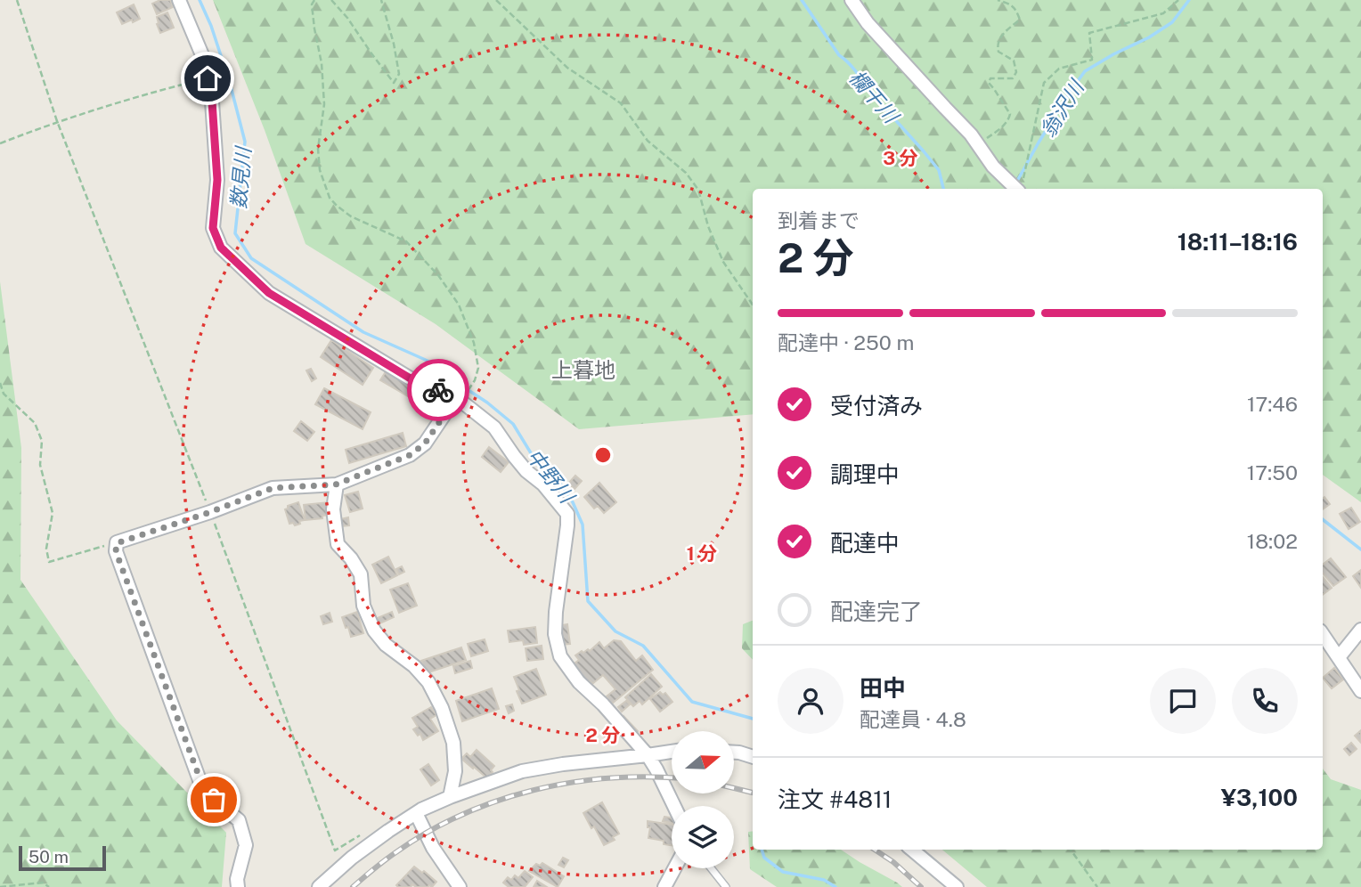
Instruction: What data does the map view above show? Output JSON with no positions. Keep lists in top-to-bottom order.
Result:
{
  "districts": ["上暮地"],
  "water": [
    "欄干川",
    "翁沢川",
    "数見川",
    "中野川"
  ],
  "scale_bar": "50 m",
  "north": "right",
  "page": {
    "heading": ["2 分", "到着まで", "18:11–18:16"],
    "panel": [
      "田中",
      "配達員 · 4.8",
      "注文 #4811",
      "¥3,100"
    ],
    "bar": "配達中 · 250 m",
    "list": [
      ["受付済み", "17:46"],
      ["調理中", "17:50"],
      ["配達中", "18:02"],
      "配達完了"
    ],
    "scale": "50 m"
  },
  "rings": ["3 分", "1 分", "2 分"]
}
